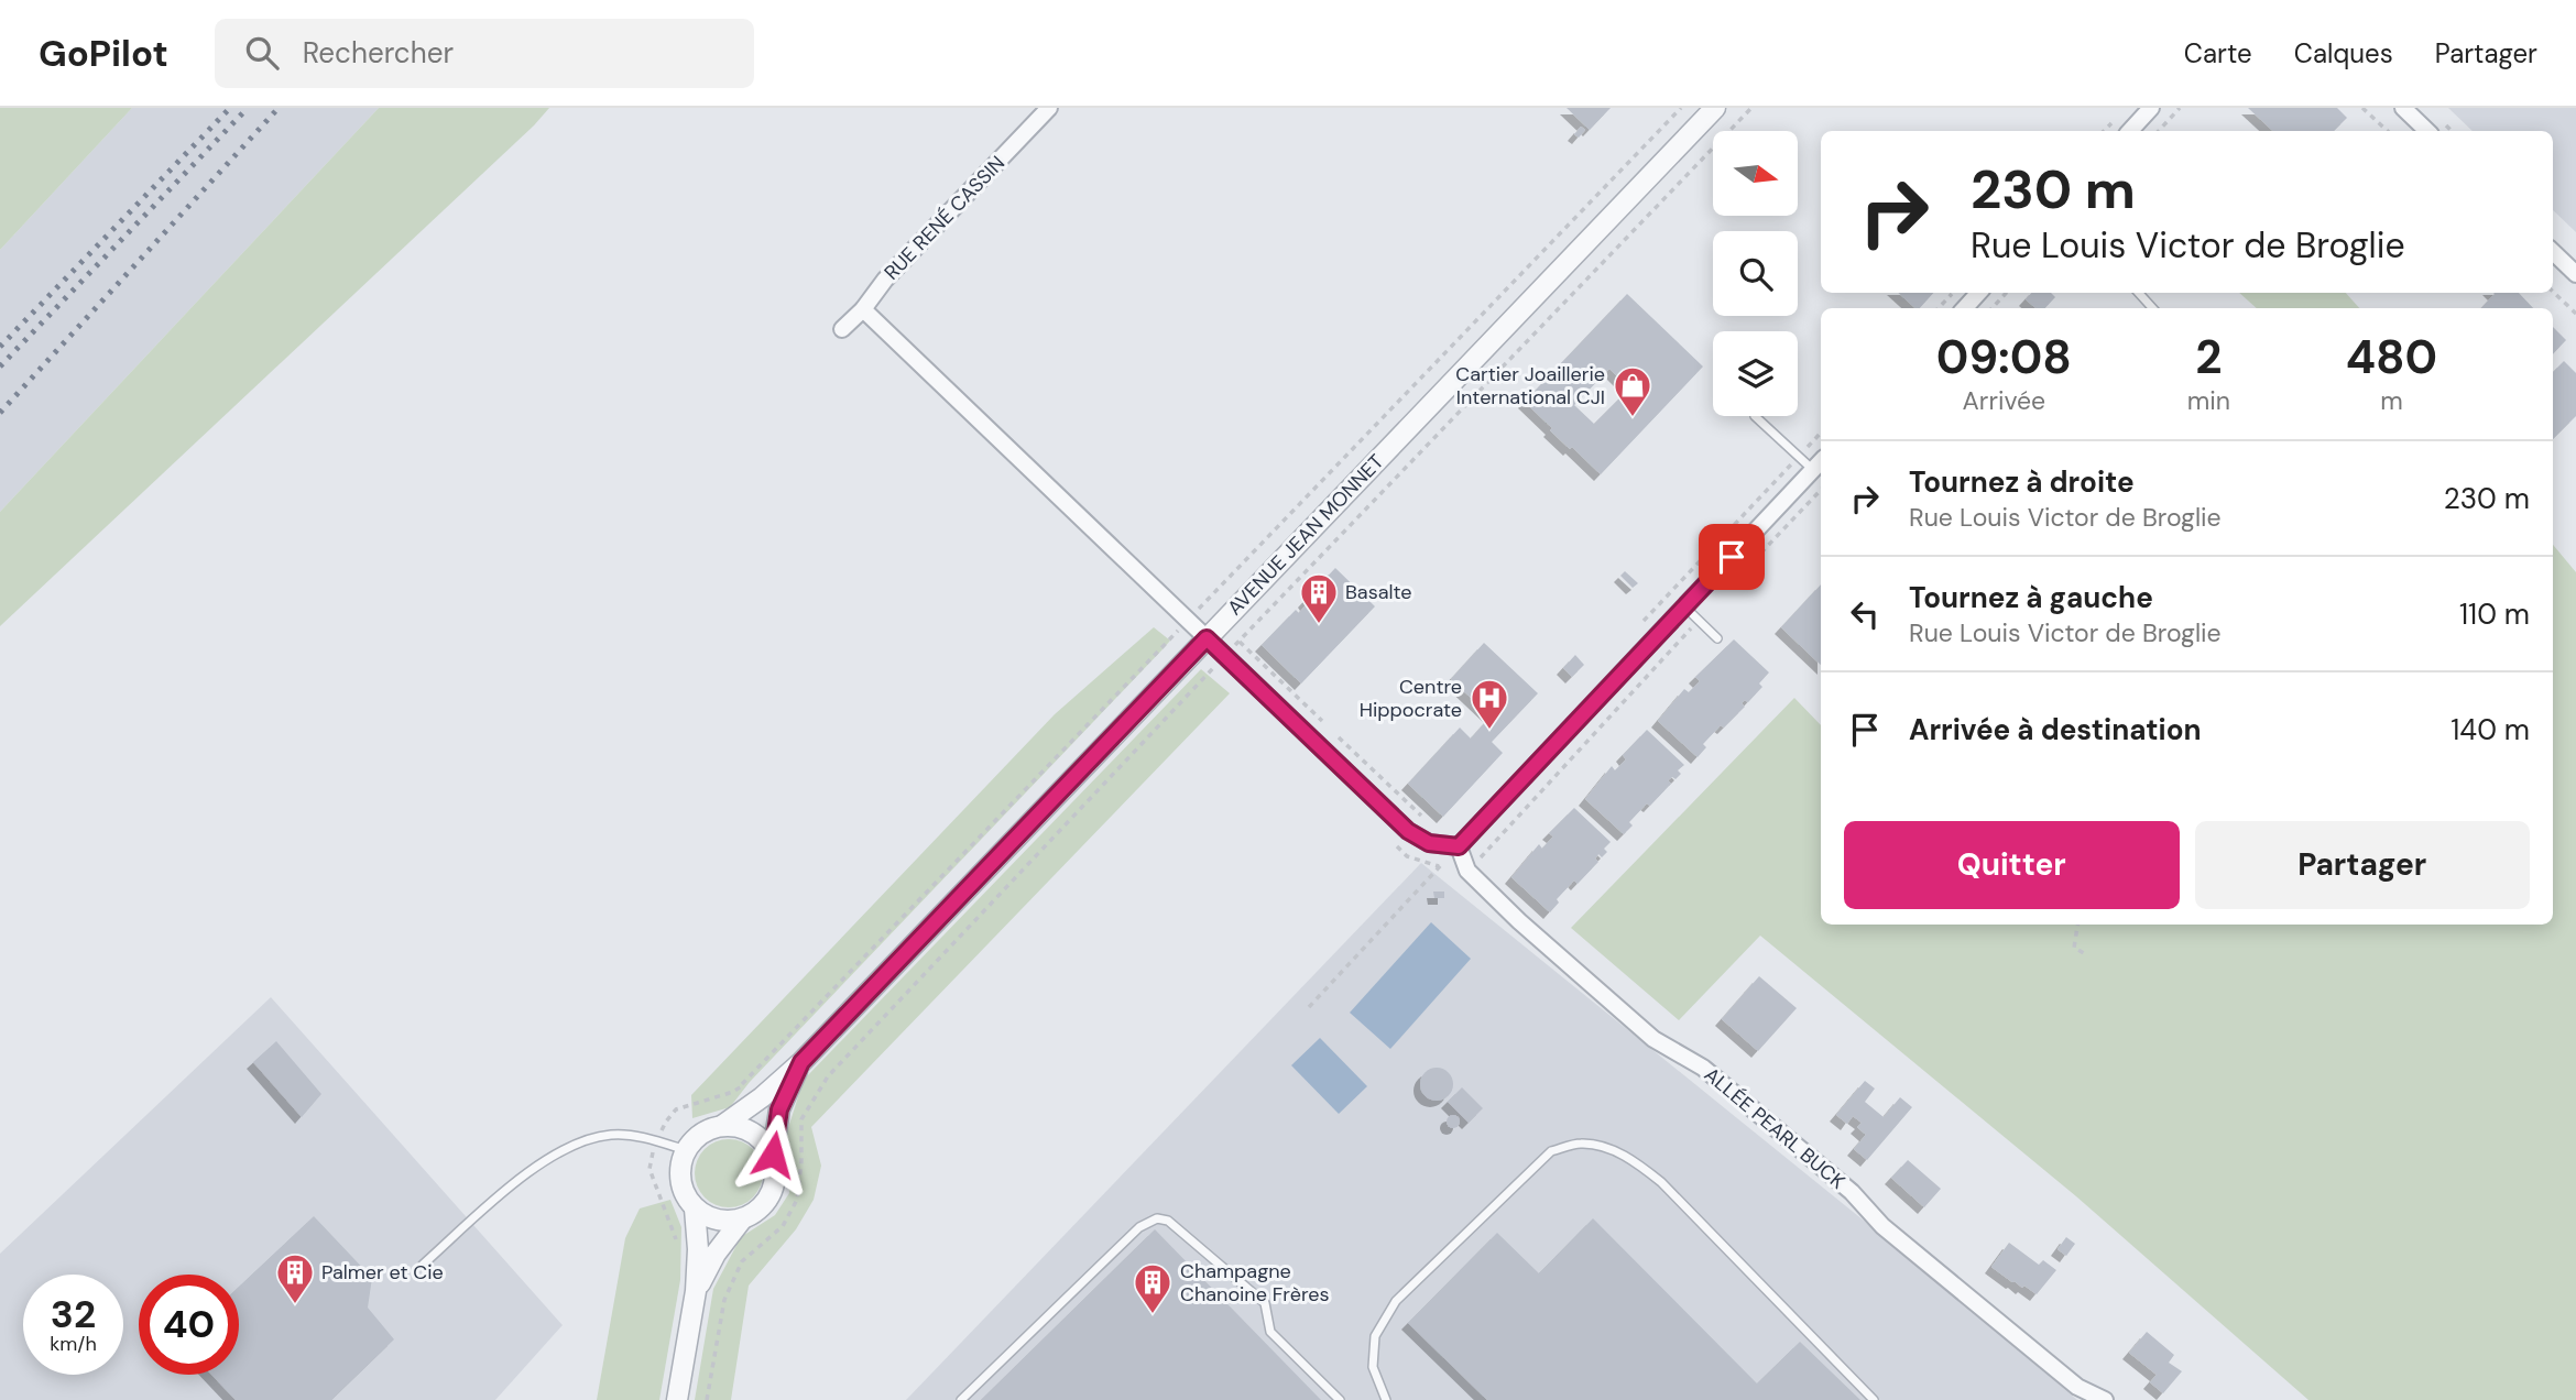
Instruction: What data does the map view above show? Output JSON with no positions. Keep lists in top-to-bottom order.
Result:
{
  "streets": {
    "street": ["RUE RENÉ CASSIN", "AVENUE JEAN MONNET", "ALLÉE PEARL BUCK"]
  },
  "places": {
    "shop": ["Cartier Joaillerie International CJI"],
    "building": ["Basalte", "Palmer et Cie", "Champagne Chanoine Frères"],
    "hospital": ["Centre Hippocrate"]
  },
  "north": "right",
  "page": {
    "header": "GoPilot",
    "search": "Rechercher",
    "nav": ["Carte", "Calques", "Partager"],
    "turn": ["230 m", "Rue Louis Victor de Broglie"],
    "eta": [
      "09:08",
      "Arrivée",
      "2",
      "min",
      "480",
      "m"
    ],
    "list": [
      {
        "name": "Tournez à droite",
        "note": "Rue Louis Victor de Broglie",
        "value": "230 m"
      },
      {
        "name": "Tournez à gauche",
        "note": "Rue Louis Victor de Broglie",
        "value": "110 m"
      },
      {
        "name": "Arrivée à destination",
        "value": "140 m"
      }
    ],
    "buttons": ["Quitter", "Partager"],
    "speed": "32 km/h",
    "limit": "40"
  }
}
